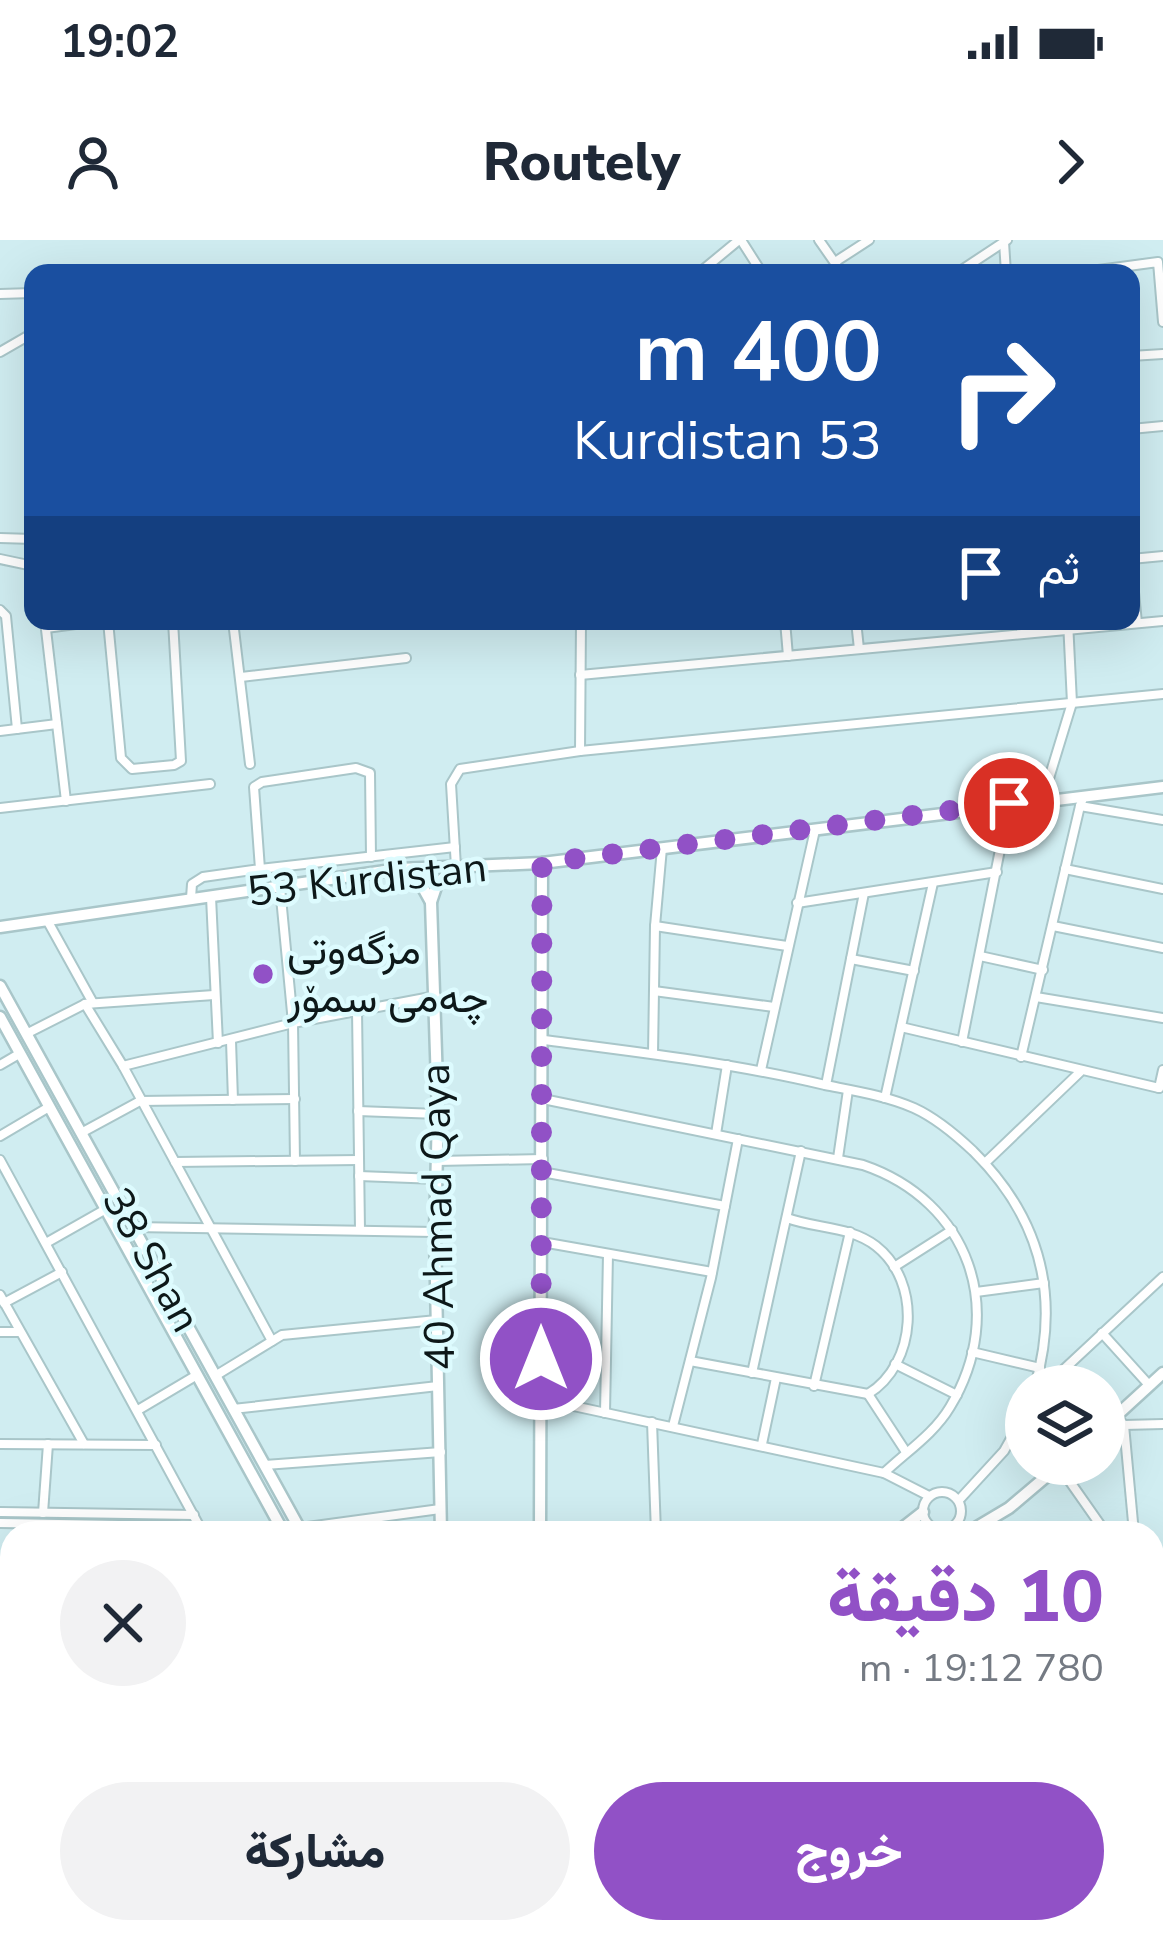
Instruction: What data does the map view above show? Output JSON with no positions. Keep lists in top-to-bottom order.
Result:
{
  "streets": {
    "street": ["53 Kurdistan", "40 Ahmad Qaya", "38 Shan"]
  },
  "places": ["مزگەوتی چەمی سمۆر"],
  "page": {
    "status": "19:02",
    "header": "Routely",
    "turn": ["400 m", "53 Kurdistan"],
    "then": "ثم",
    "heading": ["10 دقيقة", "780 m · 19:12"],
    "buttons": ["خروج", "مشاركة"]
  }
}
